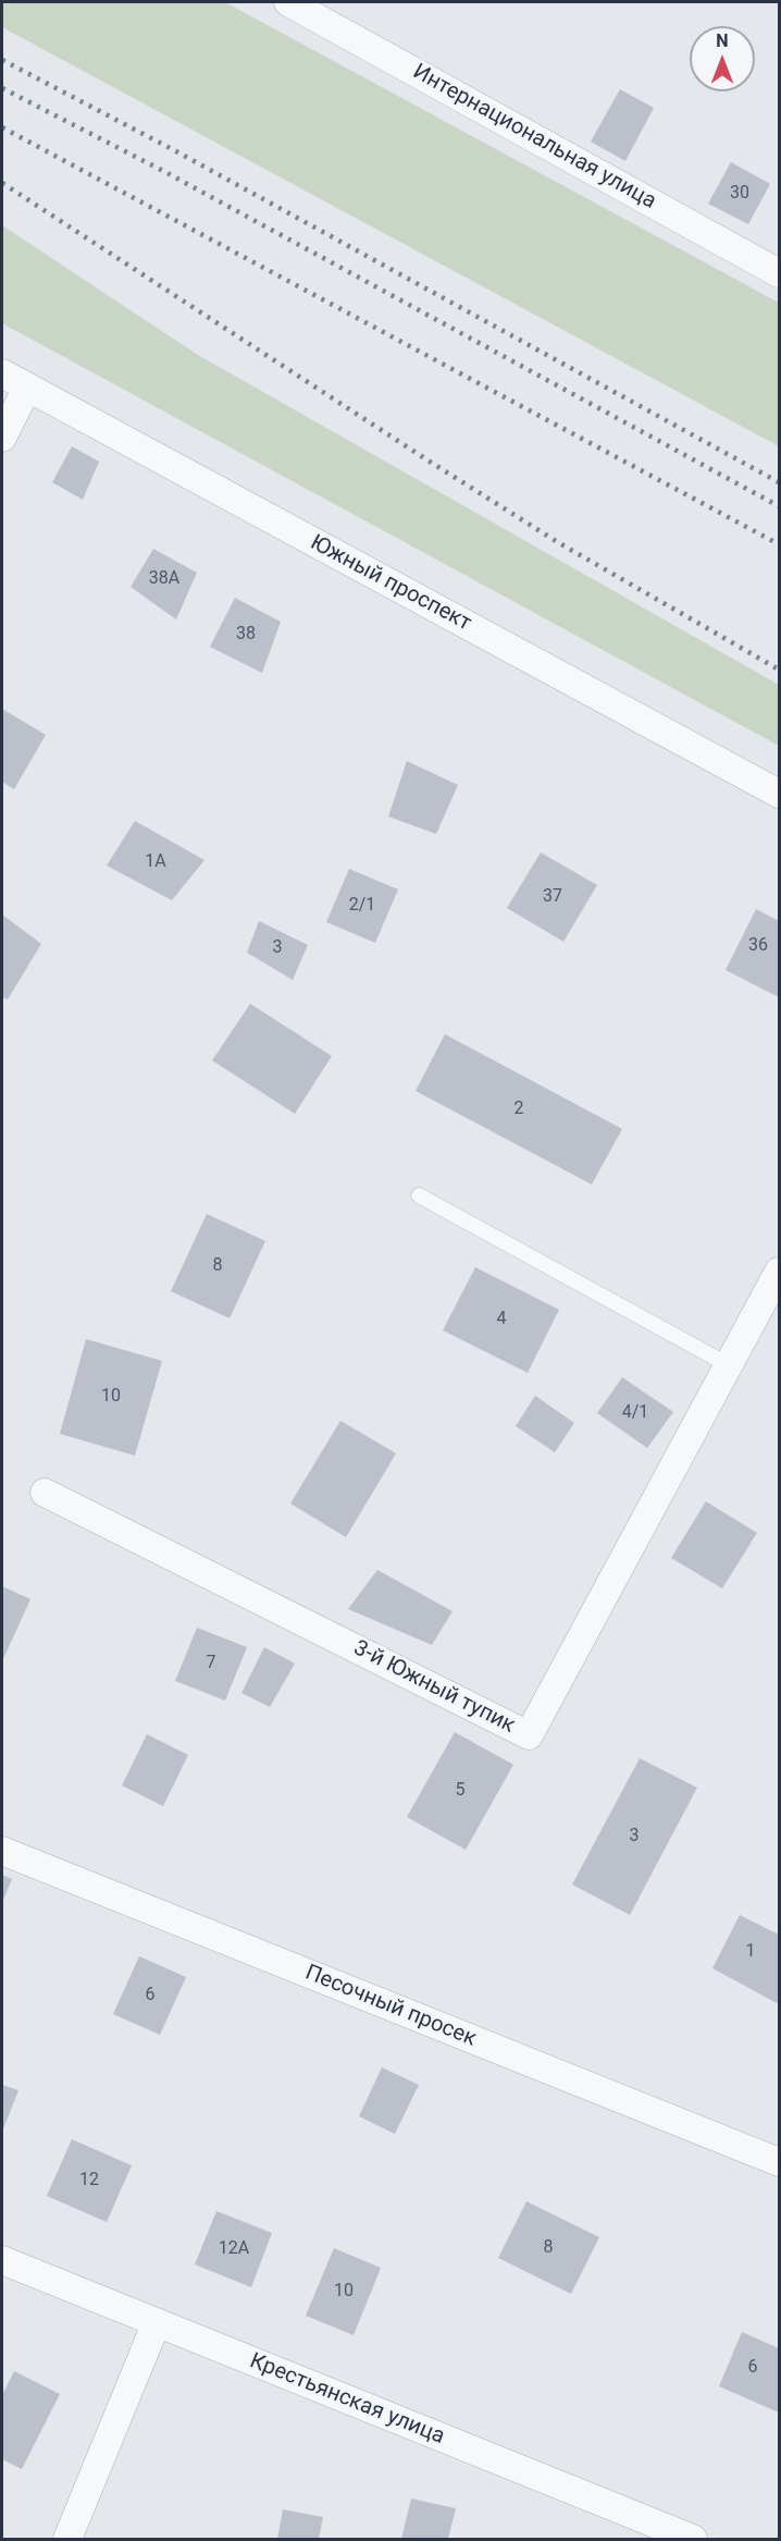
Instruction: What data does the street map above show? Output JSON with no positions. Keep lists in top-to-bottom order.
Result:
{
  "streets": {
    "street": [
      "Интернациональная улица",
      "Южный проспект",
      "3-й Южный тупик",
      "Песочный просек",
      "Крестьянская улица"
    ]
  },
  "house_numbers": [
    "30",
    "38А",
    "38",
    "1А",
    "37",
    "2/1",
    "36",
    "3",
    "2",
    "8",
    "4",
    "10",
    "4/1",
    "7",
    "5",
    "3",
    "1",
    "6",
    "12",
    "8",
    "12А",
    "10",
    "6"
  ],
  "north": "top"
}
